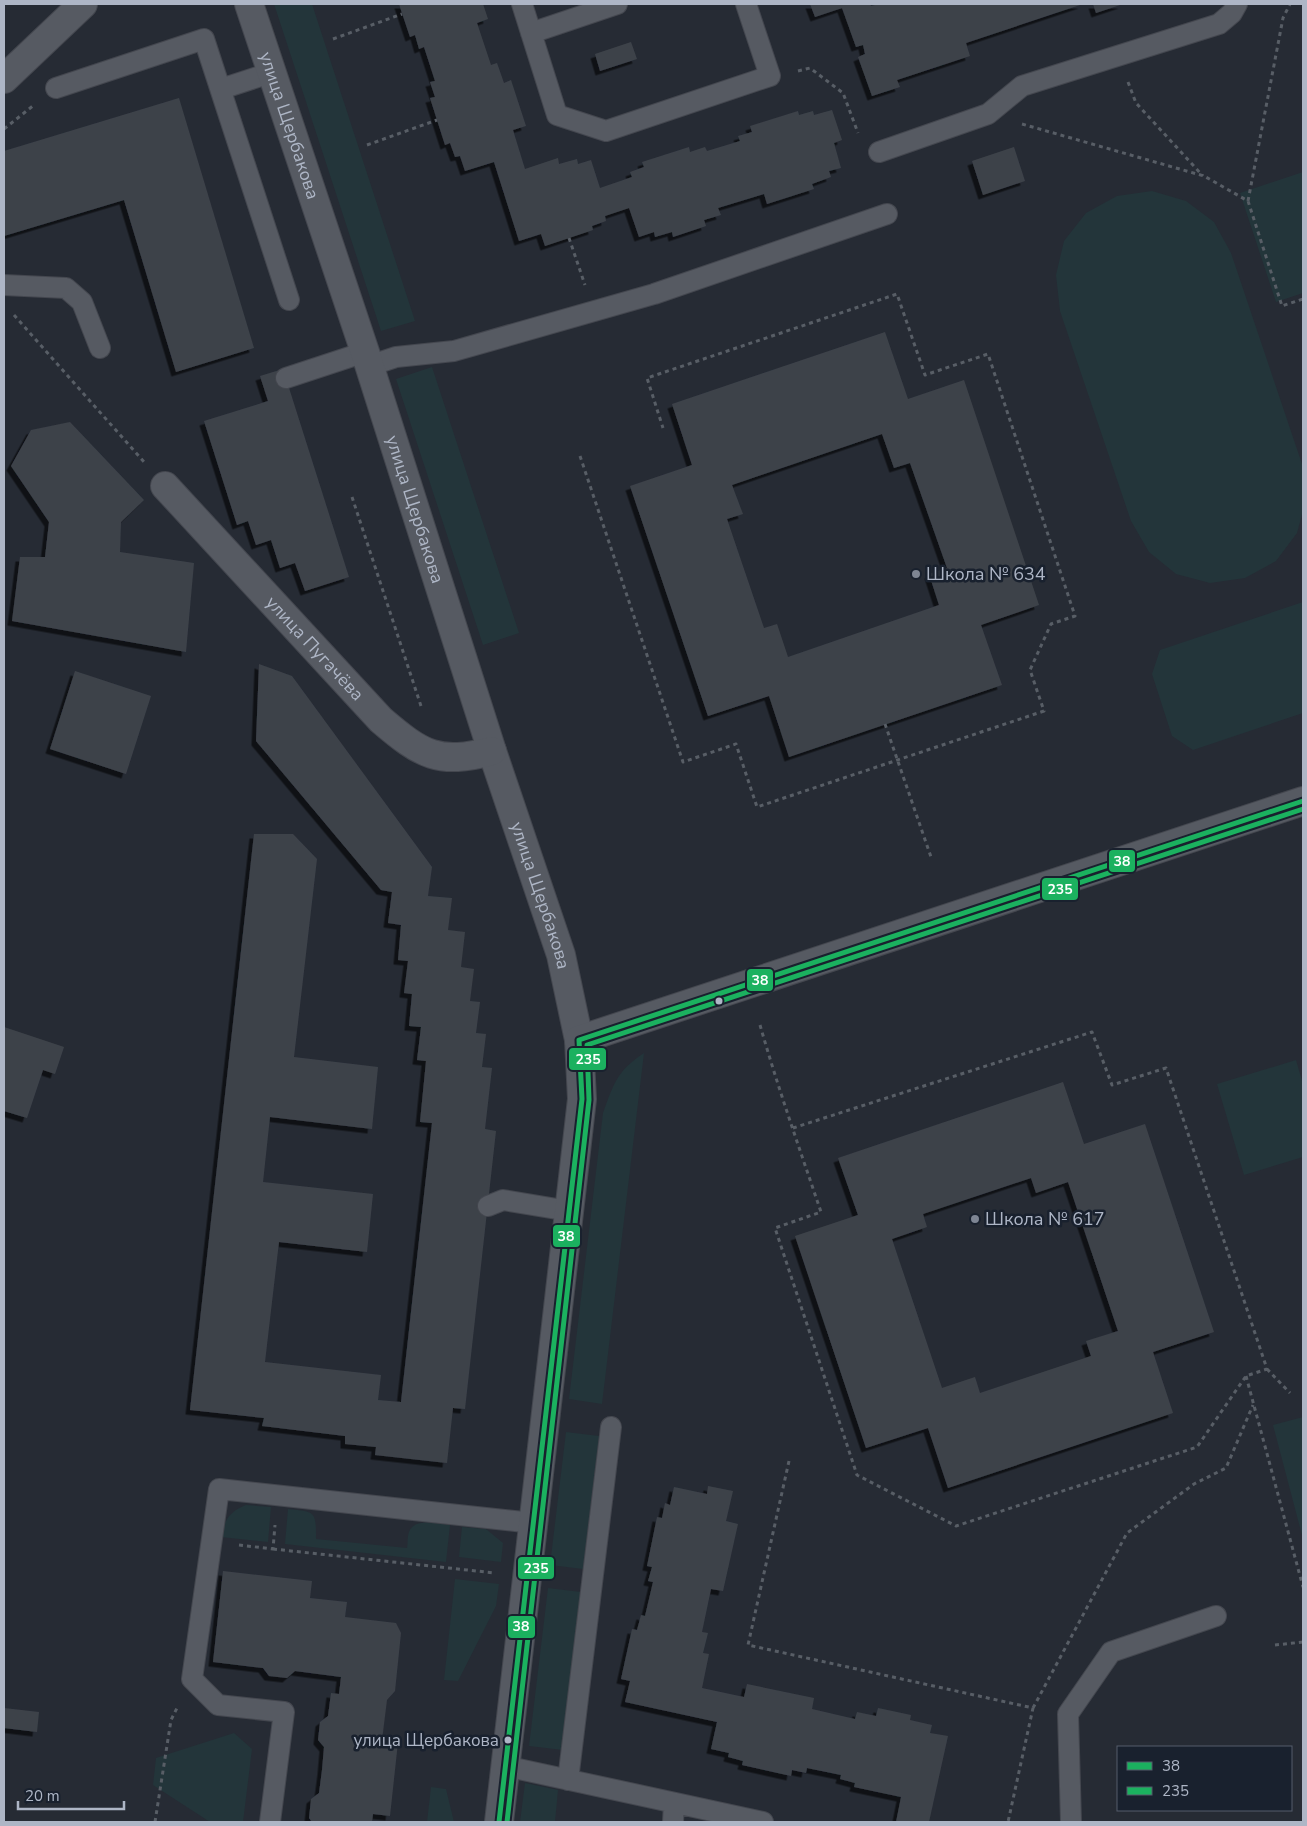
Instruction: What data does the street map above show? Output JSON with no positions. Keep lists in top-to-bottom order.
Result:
{
  "streets": {
    "street": ["улица Щербакова", "улица Пугачёва"]
  },
  "crossings": [
    ["улица Щербакова", "улица Пугачёва"]
  ],
  "places": ["Школа № 634", "Школа № 617", "улица Щербакова"],
  "lines": ["transit line 38", "transit line 235"],
  "legend": ["38", "235"],
  "scale_bar": "20 m"
}
